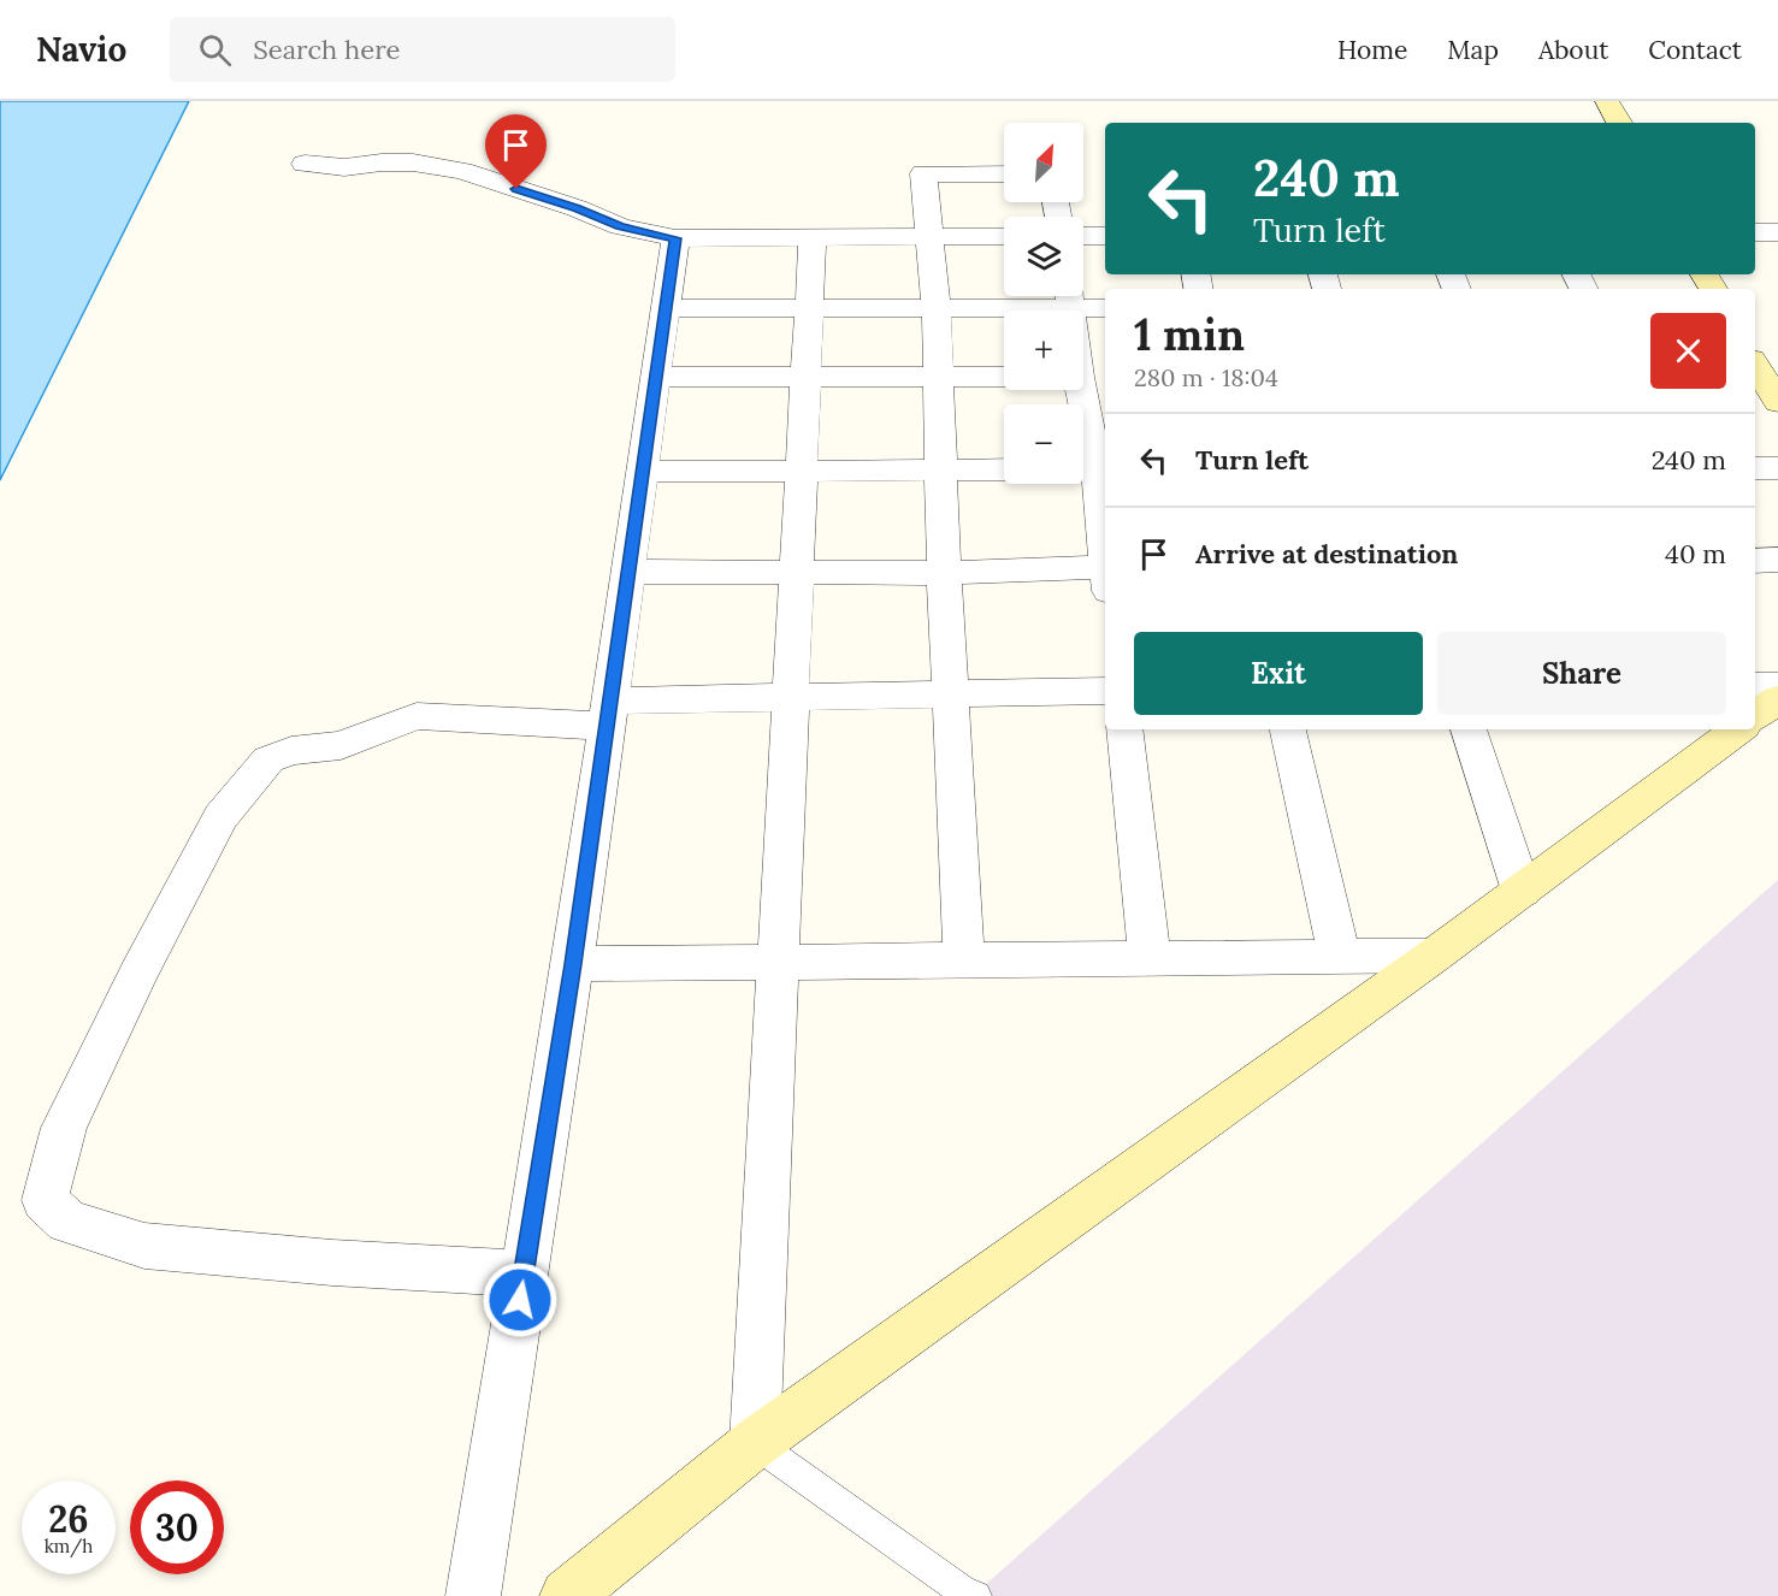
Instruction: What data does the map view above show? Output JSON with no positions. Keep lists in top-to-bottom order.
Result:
{
  "north": "top right",
  "page": {
    "header": "Navio",
    "search": "Search here",
    "nav": [
      "Home",
      "Map",
      "About",
      "Contact"
    ],
    "map_buttons": ["+", "−"],
    "turn": ["240 m", "Turn left"],
    "heading": ["1 min", "280 m · 18:04"],
    "list": [
      {
        "name": "Turn left",
        "value": "240 m"
      },
      {
        "name": "Arrive at destination",
        "value": "40 m"
      }
    ],
    "buttons": ["Exit", "Share"],
    "speed": "26 km/h",
    "limit": "30"
  }
}
